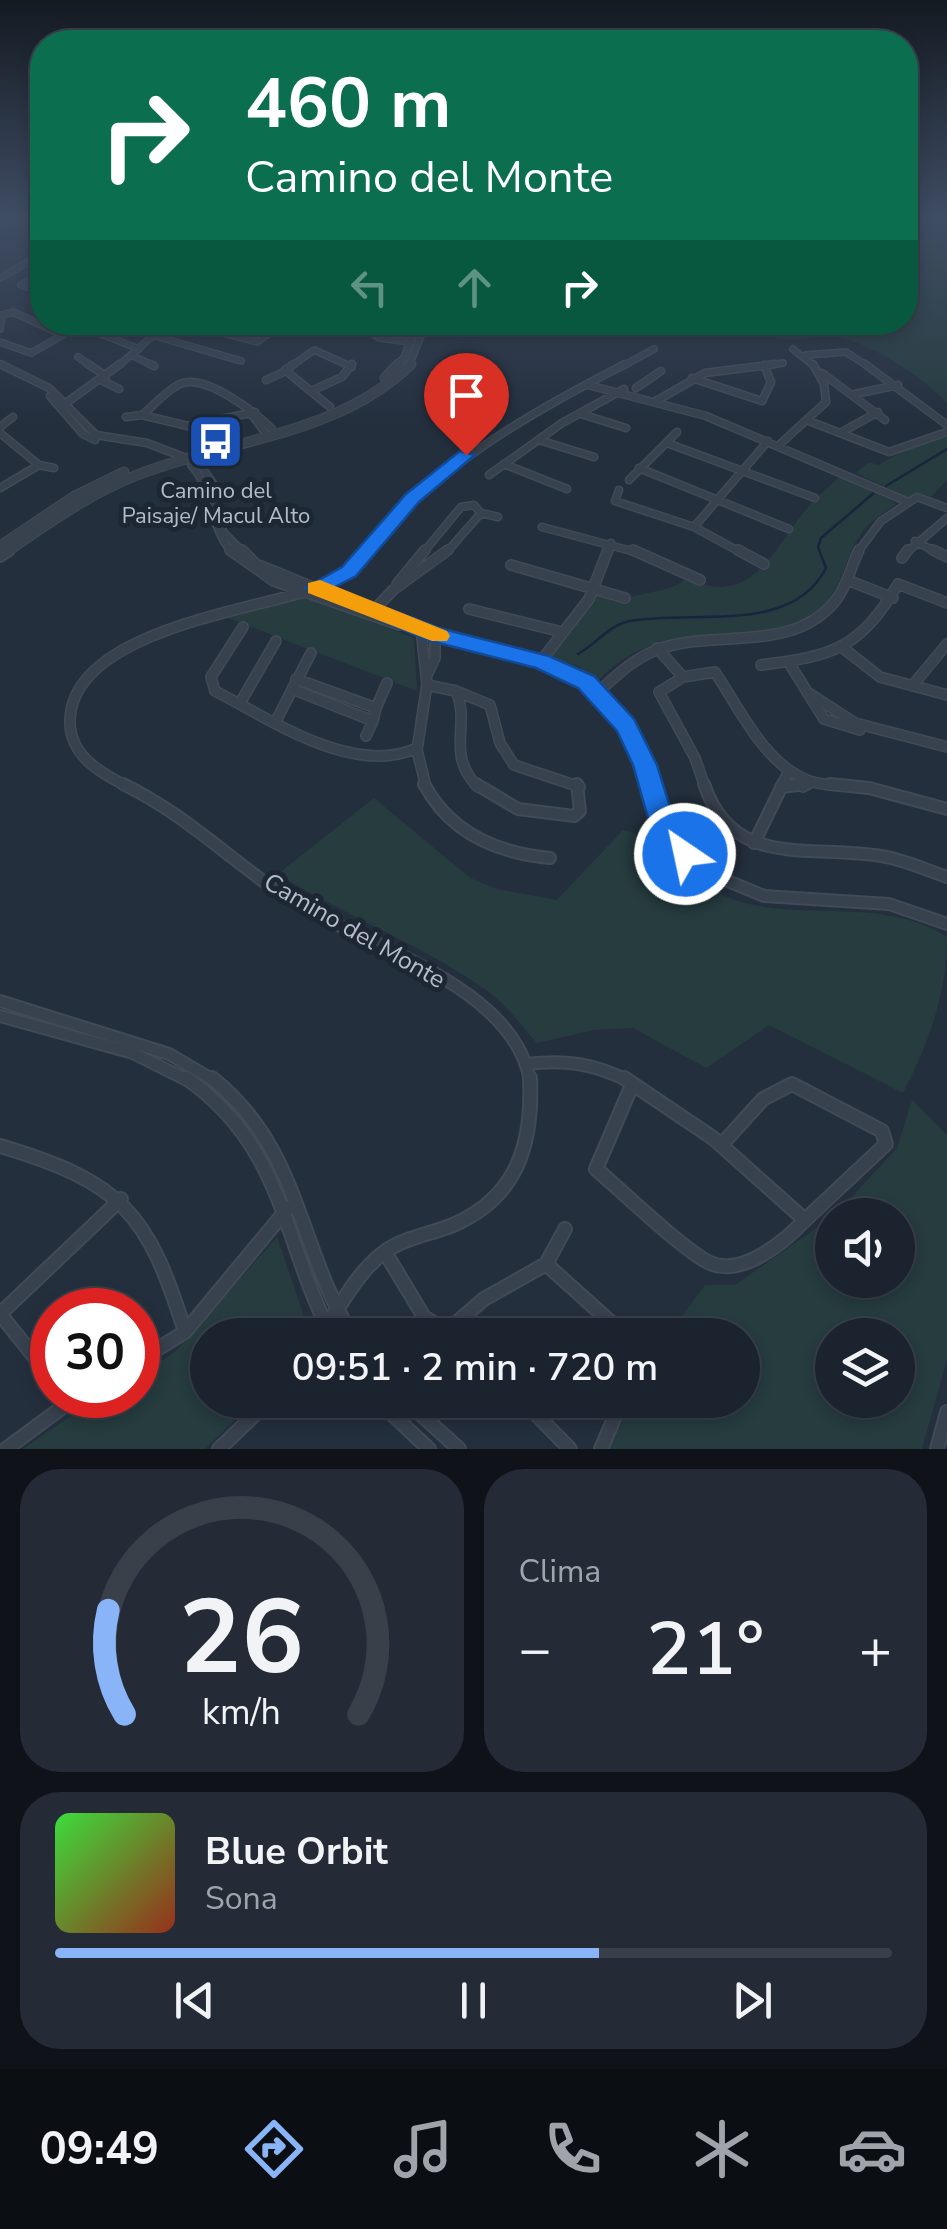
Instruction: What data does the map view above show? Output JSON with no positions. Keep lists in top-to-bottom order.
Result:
{
  "streets": {
    "street": ["Camino del Monte"]
  },
  "places": {
    "bus stop": ["Camino del Paisaje/ Macul Alto"]
  },
  "page": {
    "turn": ["460 m", "Camino del Monte"],
    "limit": "30",
    "trip": "09:51 · 2 min · 720 m",
    "tile": "Clima",
    "heat": ["−", "21°", "+"],
    "song": ["Blue Orbit", "Sona"],
    "tabs": "09:49",
    "gauge": ["26", "km/h"]
  }
}
